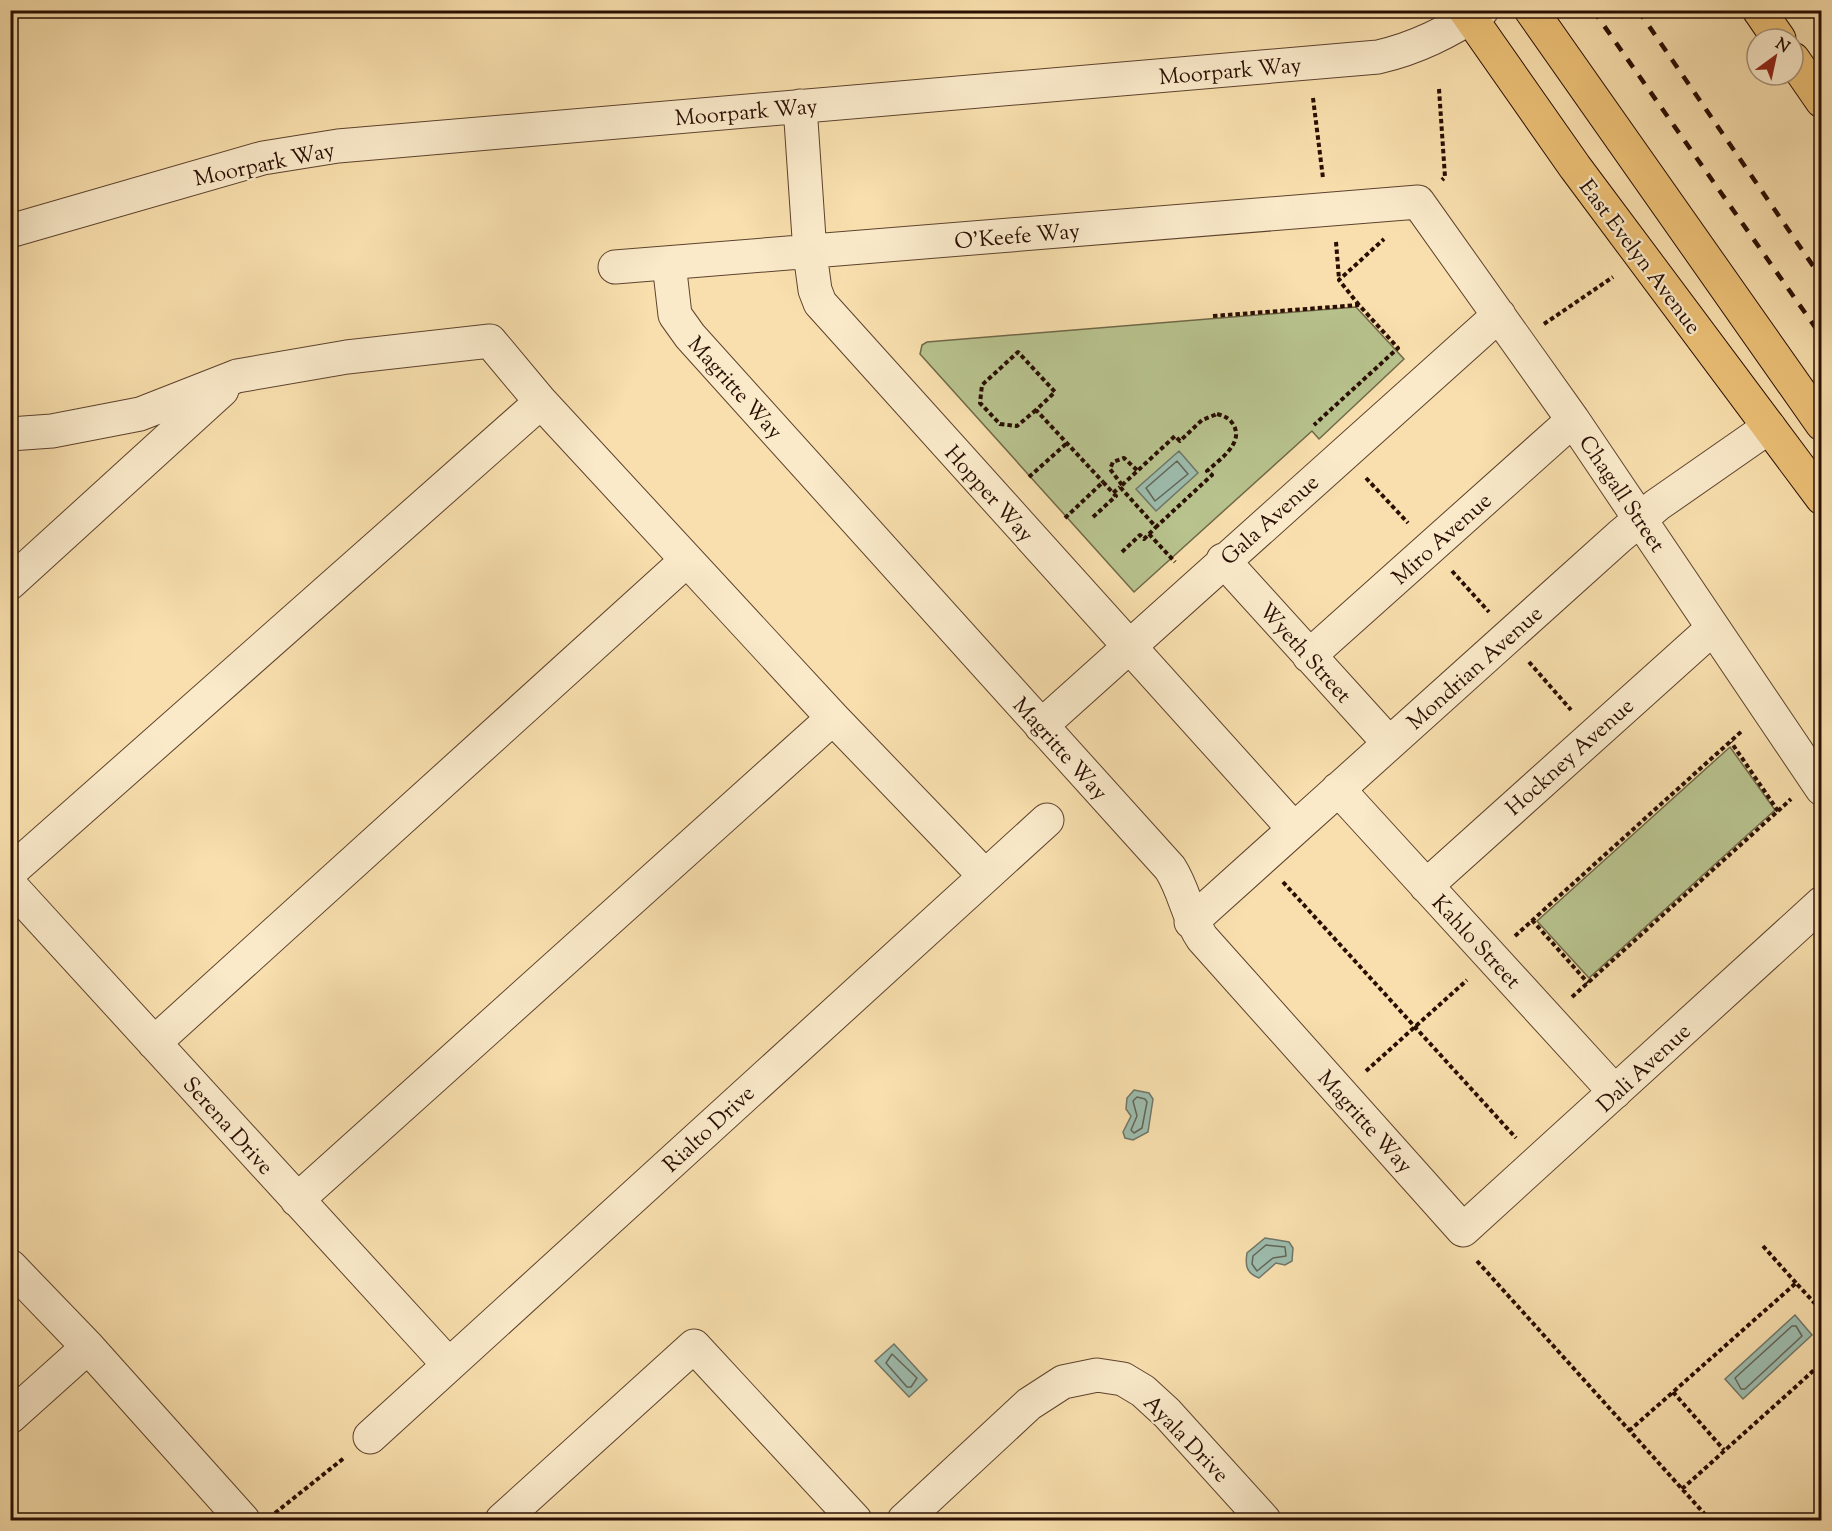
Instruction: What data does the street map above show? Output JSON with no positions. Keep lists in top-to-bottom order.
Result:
{
  "streets": {
    "main road": ["East Evelyn Avenue"],
    "street": [
      "Moorpark Way",
      "O'Keefe Way",
      "Magritte Way",
      "Hopper Way",
      "Chagall Street",
      "Gala Avenue",
      "Miro Avenue",
      "Wyeth Street",
      "Mondrian Avenue",
      "Hockney Avenue",
      "Kahlo Street",
      "Dali Avenue",
      "Serena Drive",
      "Rialto Drive",
      "Ayala Drive"
    ]
  },
  "crossings": [
    ["Moorpark Way", "East Evelyn Avenue"],
    ["Moorpark Way", "Hopper Way"],
    ["O'Keefe Way", "Magritte Way"],
    ["O'Keefe Way", "Hopper Way"],
    ["O'Keefe Way", "Chagall Street"],
    ["East Evelyn Avenue", "Mondrian Avenue"],
    ["Magritte Way", "Gala Avenue"],
    ["Magritte Way", "Mondrian Avenue"],
    ["Magritte Way", "Dali Avenue"],
    ["Hopper Way", "Gala Avenue"],
    ["Hopper Way", "Mondrian Avenue"],
    ["Chagall Street", "Gala Avenue"],
    ["Chagall Street", "Miro Avenue"],
    ["Chagall Street", "Mondrian Avenue"],
    ["Chagall Street", "Hockney Avenue"],
    ["Gala Avenue", "Wyeth Street"],
    ["Miro Avenue", "Wyeth Street"],
    ["Wyeth Street", "Mondrian Avenue"],
    ["Mondrian Avenue", "Kahlo Street"],
    ["Hockney Avenue", "Kahlo Street"],
    ["Kahlo Street", "Dali Avenue"],
    ["Serena Drive", "Rialto Drive"]
  ],
  "north": "top right"
}
